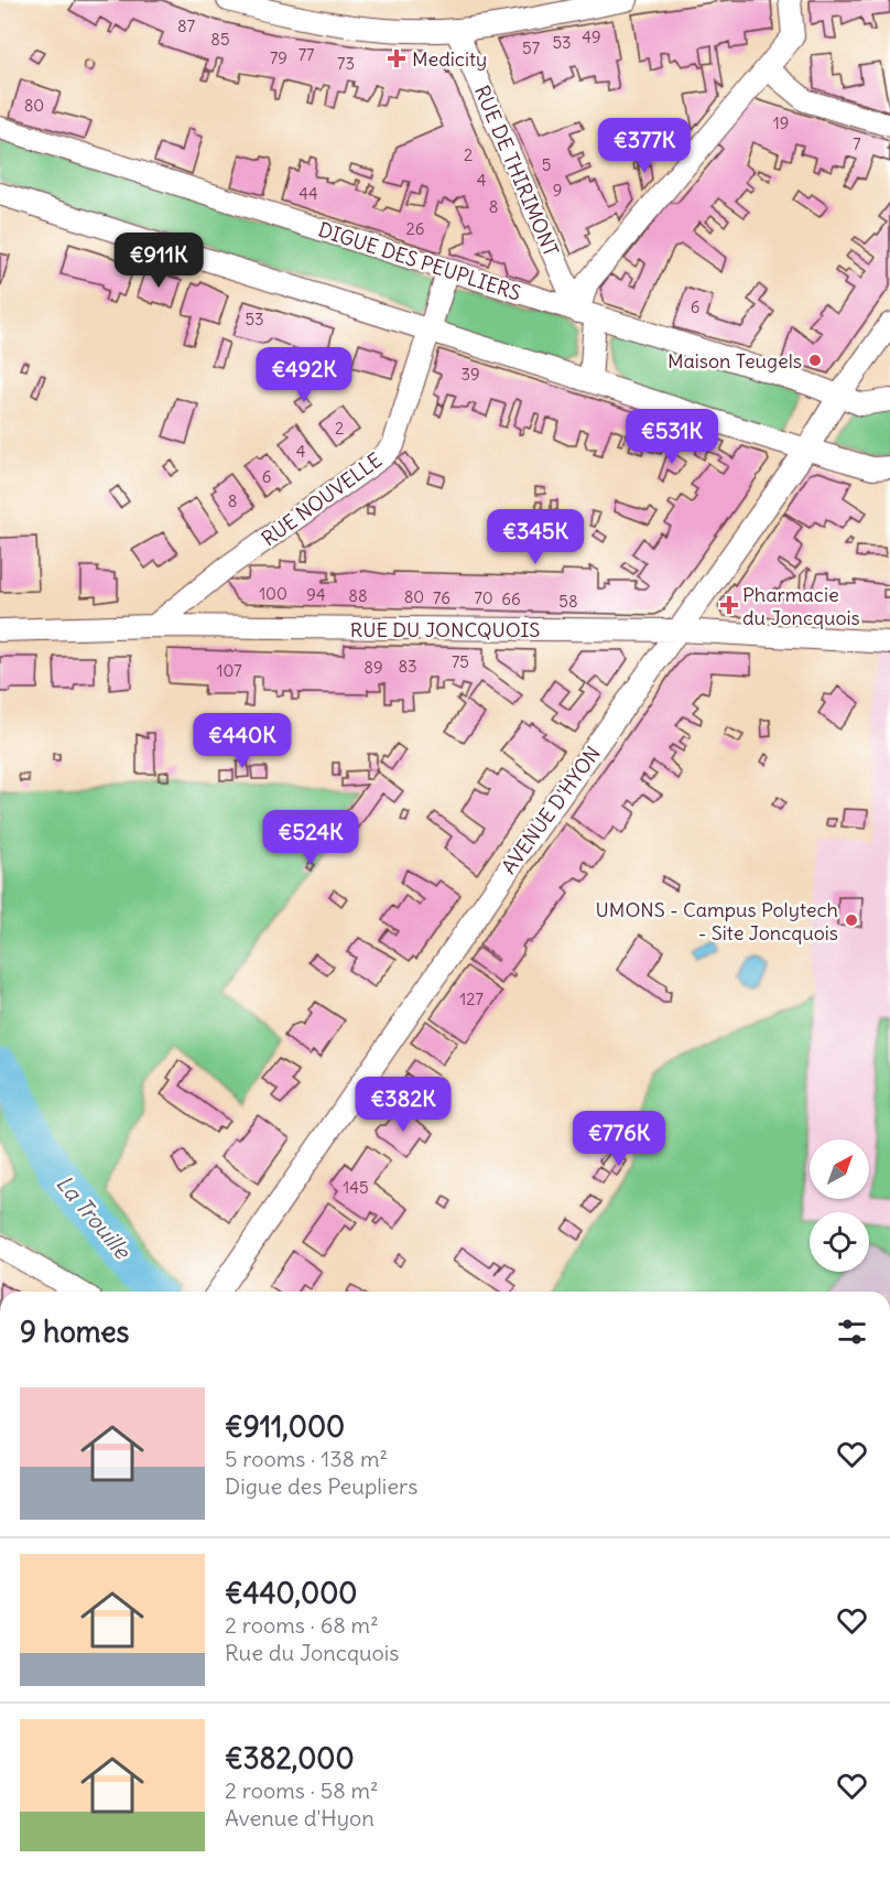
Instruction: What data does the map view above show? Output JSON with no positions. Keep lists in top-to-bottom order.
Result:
{
  "streets": {
    "street": [
      "RUE DE THIRIMONT",
      "DIGUE DES PEUPLIERS",
      "RUE NOUVELLE",
      "RUE DU JONCQUOIS",
      "AVENUE D'HYON"
    ]
  },
  "crossings": [
    ["RUE DE THIRIMONT", "DIGUE DES PEUPLIERS"],
    ["DIGUE DES PEUPLIERS", "RUE NOUVELLE"],
    ["DIGUE DES PEUPLIERS", "AVENUE D'HYON"],
    ["RUE NOUVELLE", "RUE DU JONCQUOIS"],
    ["RUE DU JONCQUOIS", "AVENUE D'HYON"]
  ],
  "water": ["La Trouille"],
  "places": {
    "health": ["Medicity", "Pharmacie du Joncquois"],
    "other": ["Maison Teugels", "UMONS - Campus Polytech - Site Joncquois"]
  },
  "house_numbers": [
    "87",
    "49",
    "85",
    "53",
    "57",
    "77",
    "79",
    "73",
    "80",
    "19",
    "7",
    "2",
    "5",
    "4",
    "9",
    "44",
    "8",
    "26",
    "6",
    "53",
    "39",
    "2",
    "4",
    "6",
    "8",
    "100",
    "94",
    "88",
    "80",
    "76",
    "70",
    "66",
    "58",
    "75",
    "83",
    "89",
    "107",
    "127",
    "145"
  ],
  "north": "top right",
  "page": {
    "price": [
      "€377K",
      "€911K",
      "€492K",
      "€531K",
      "€345K",
      "€440K",
      "€524K",
      "€382K",
      "€776K"
    ],
    "heading": "9 homes",
    "list": [
      {
        "name": "€911,000",
        "note": "5 rooms · 138 m² · Digue des Peupliers"
      },
      {
        "name": "€440,000",
        "note": "2 rooms · 68 m² · Rue du Joncquois"
      },
      {
        "name": "€382,000",
        "note": "2 rooms · 58 m² · Avenue d'Hyon"
      }
    ]
  }
}
